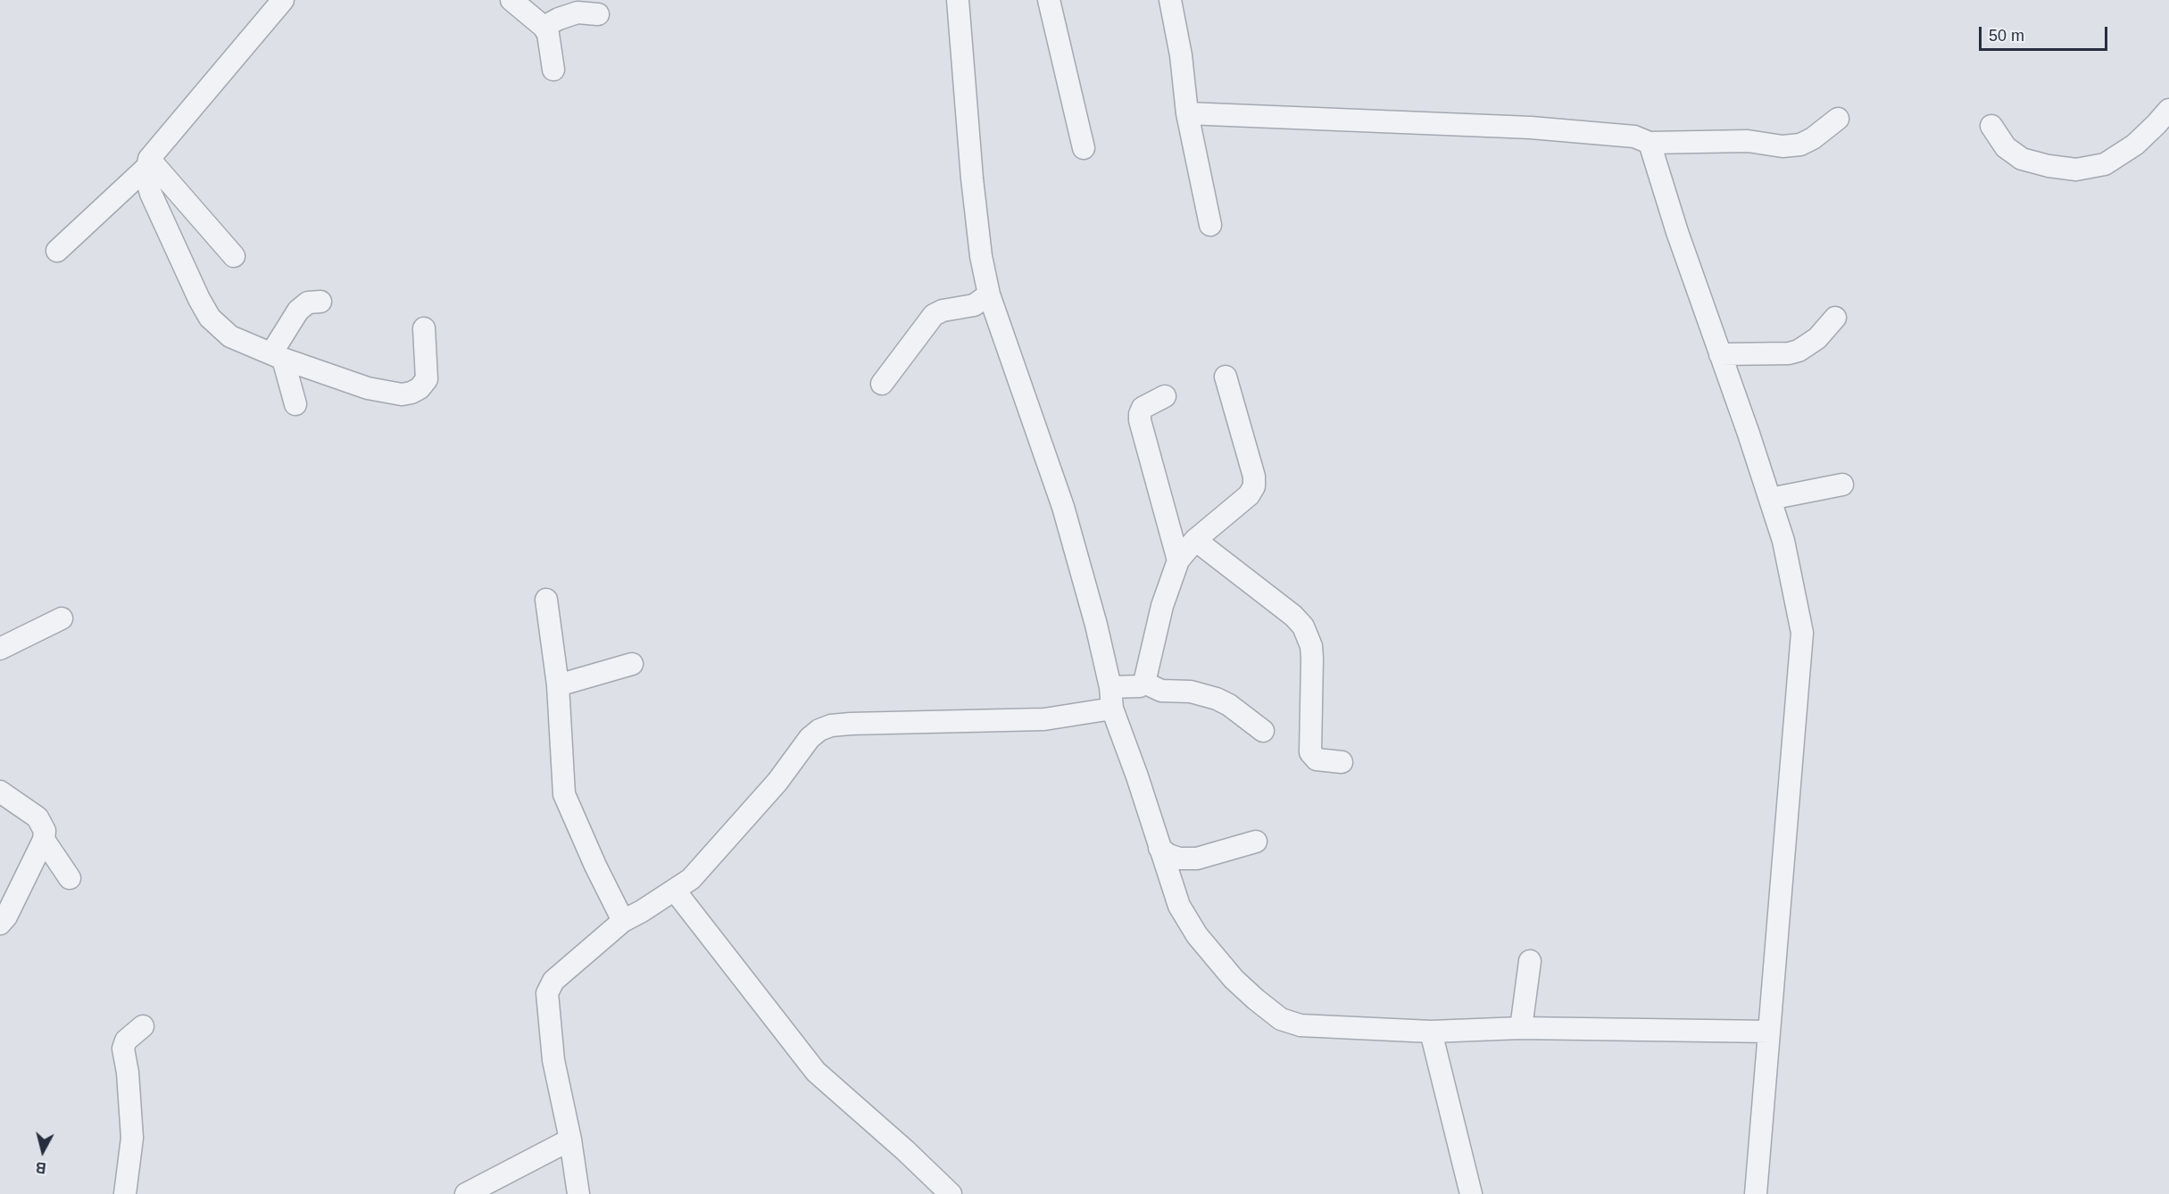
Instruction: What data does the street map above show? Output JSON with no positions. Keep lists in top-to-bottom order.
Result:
{
  "scale_bar": "50 m",
  "north": "bottom"
}
